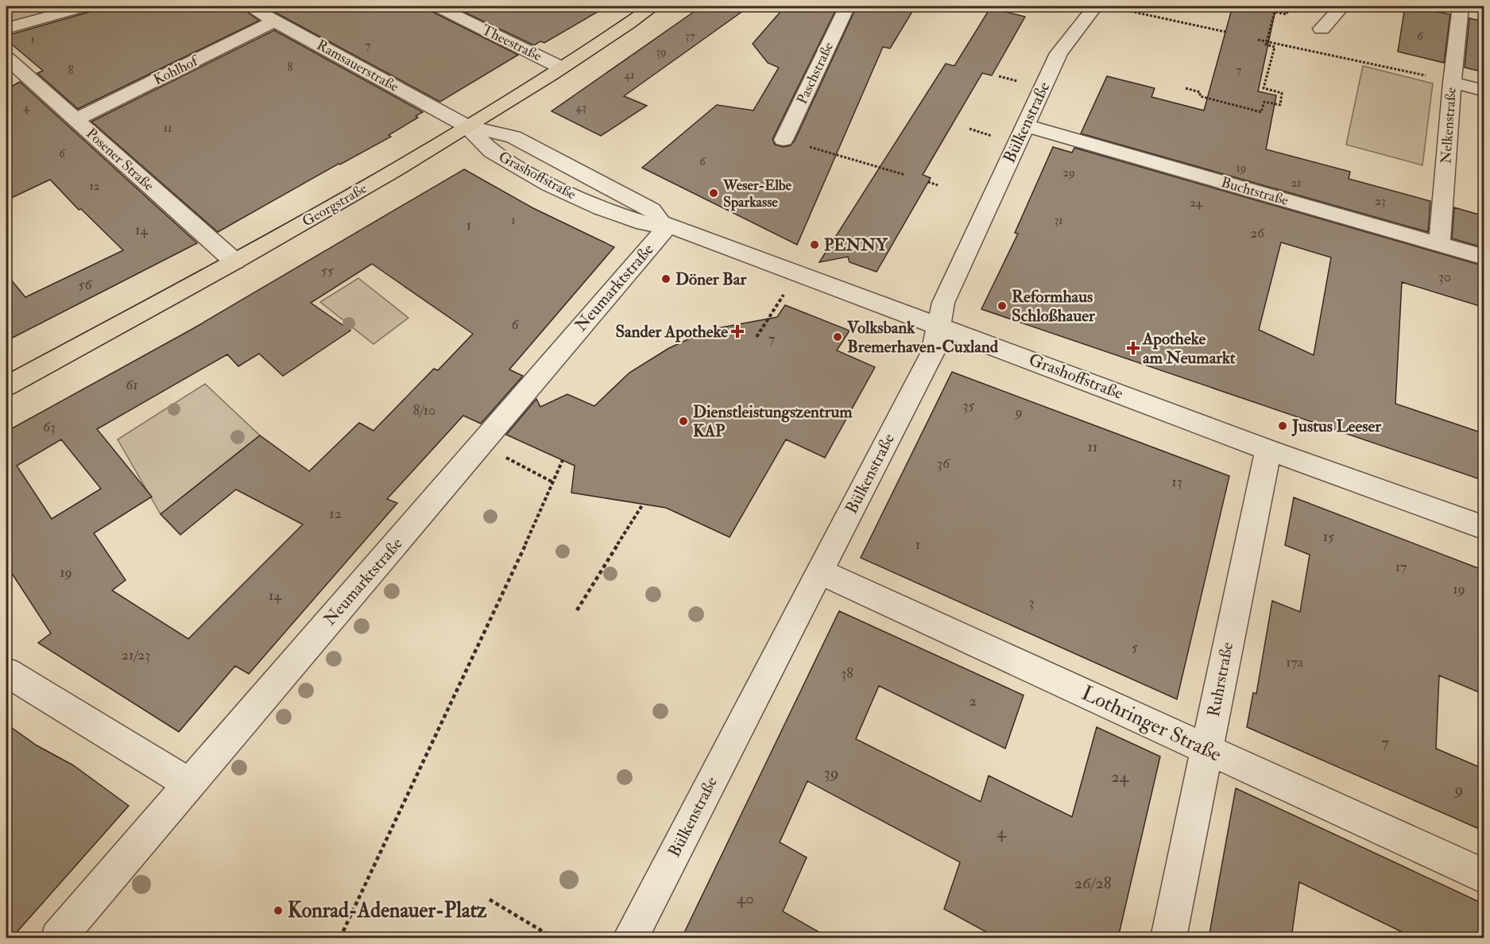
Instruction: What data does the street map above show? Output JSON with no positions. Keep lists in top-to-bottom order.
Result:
{
  "streets": {
    "main road": ["Georgstraße"],
    "street": [
      "Theestraße",
      "Ramsauerstraße",
      "Kohlhof",
      "Paschstraße",
      "Bülkenstraße",
      "Nelkenstraße",
      "Posener Straße",
      "Grashoffstraße",
      "Buchtstraße",
      "Neumarktstraße",
      "Ruhrstraße",
      "Lothringer Straße"
    ]
  },
  "crossings": [
    ["Theestraße", "Georgstraße"],
    ["Ramsauerstraße", "Kohlhof"],
    ["Ramsauerstraße", "Grashoffstraße"],
    ["Ramsauerstraße", "Georgstraße"],
    ["Kohlhof", "Posener Straße"],
    ["Bülkenstraße", "Grashoffstraße"],
    ["Bülkenstraße", "Buchtstraße"],
    ["Bülkenstraße", "Lothringer Straße"],
    ["Nelkenstraße", "Buchtstraße"],
    ["Posener Straße", "Georgstraße"],
    ["Grashoffstraße", "Georgstraße"],
    ["Grashoffstraße", "Neumarktstraße"],
    ["Grashoffstraße", "Ruhrstraße"],
    ["Ruhrstraße", "Lothringer Straße"]
  ],
  "places": {
    "other": [
      "Weser-Elbe Sparkasse",
      "PENNY",
      "Döner Bar",
      "Reformhaus Schloßhauer",
      "Volksbank Bremerhaven-Cuxland",
      "Dienstleistungszentrum KAP",
      "Justus Leeser",
      "Konrad-Adenauer-Platz"
    ],
    "health": ["Sander Apotheke", "Apotheke am Neumarkt"]
  },
  "house_numbers": [
    "37",
    "6",
    "1",
    "7",
    "39",
    "8",
    "8",
    "7",
    "41",
    "4",
    "43",
    "11",
    "6",
    "6",
    "19",
    "29",
    "21",
    "12",
    "23",
    "24",
    "1",
    "31",
    "1",
    "14",
    "26",
    "55",
    "30",
    "56",
    "6",
    "7",
    "61",
    "35",
    "8/10",
    "9",
    "63",
    "11",
    "36",
    "13",
    "12",
    "15",
    "1",
    "17",
    "19",
    "19",
    "14",
    "3",
    "5",
    "21/23",
    "17a",
    "38",
    "2",
    "7",
    "39",
    "24",
    "9",
    "4",
    "26/28",
    "40"
  ]
}
